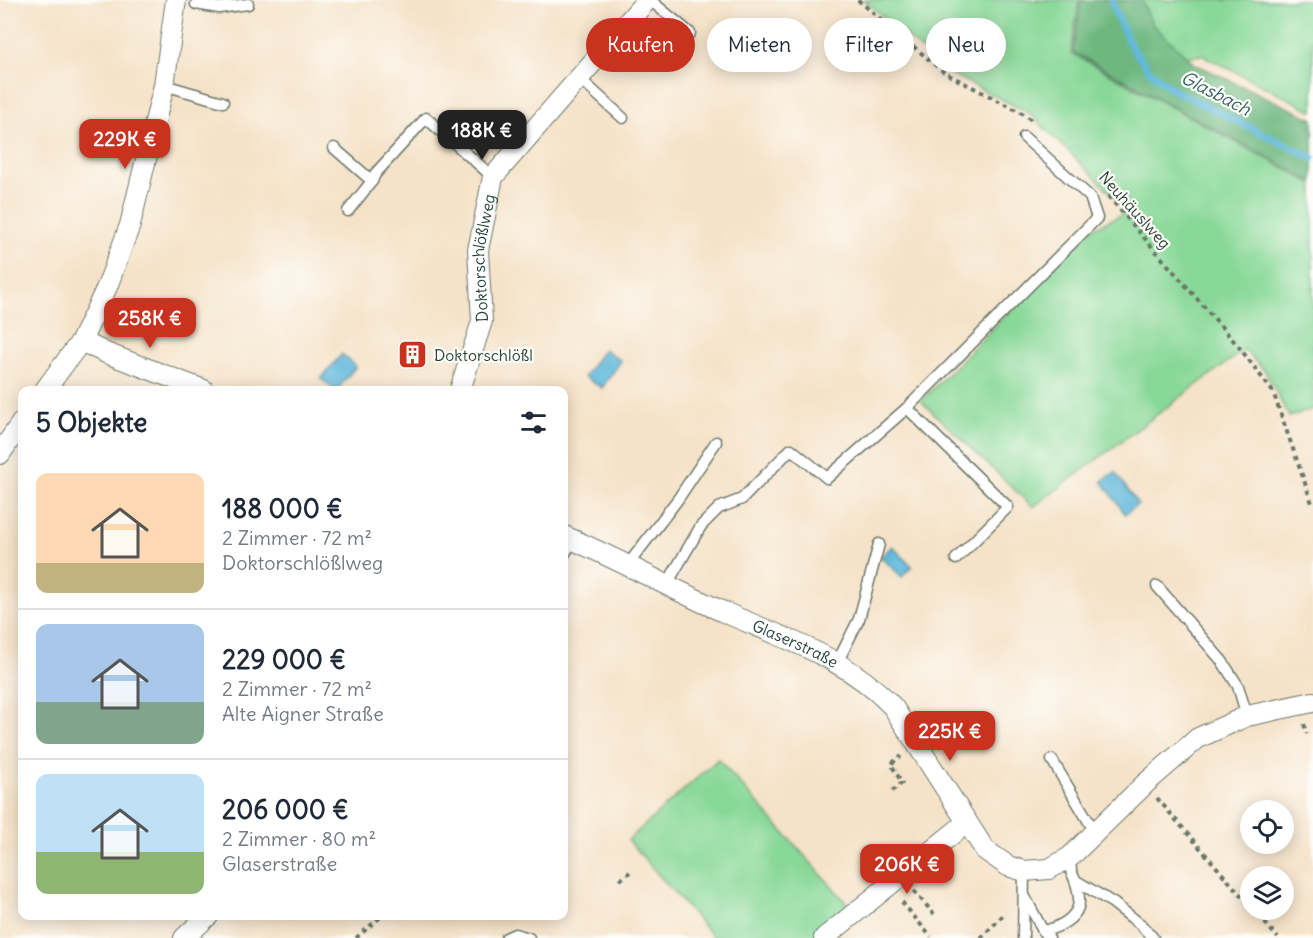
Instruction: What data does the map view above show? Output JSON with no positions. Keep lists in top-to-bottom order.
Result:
{
  "streets": {
    "street": ["Doktorschlößlweg", "Glaserstraße"],
    "path": ["Neuhäuslweg"]
  },
  "water": ["Glasbach"],
  "places": {
    "building": ["Doktorschlößl"]
  },
  "page": {
    "chip": [
      "Kaufen",
      "Mieten",
      "Filter",
      "Neu"
    ],
    "price": [
      "188K €",
      "229K €",
      "258K €",
      "225K €",
      "206K €"
    ],
    "heading": "5 Objekte",
    "list": [
      {
        "name": "188 000 €",
        "note": "2 Zimmer · 72 m² · Doktorschlößlweg"
      },
      {
        "name": "229 000 €",
        "note": "2 Zimmer · 72 m² · Alte Aigner Straße"
      },
      {
        "name": "206 000 €",
        "note": "2 Zimmer · 80 m² · Glaserstraße"
      }
    ]
  }
}
